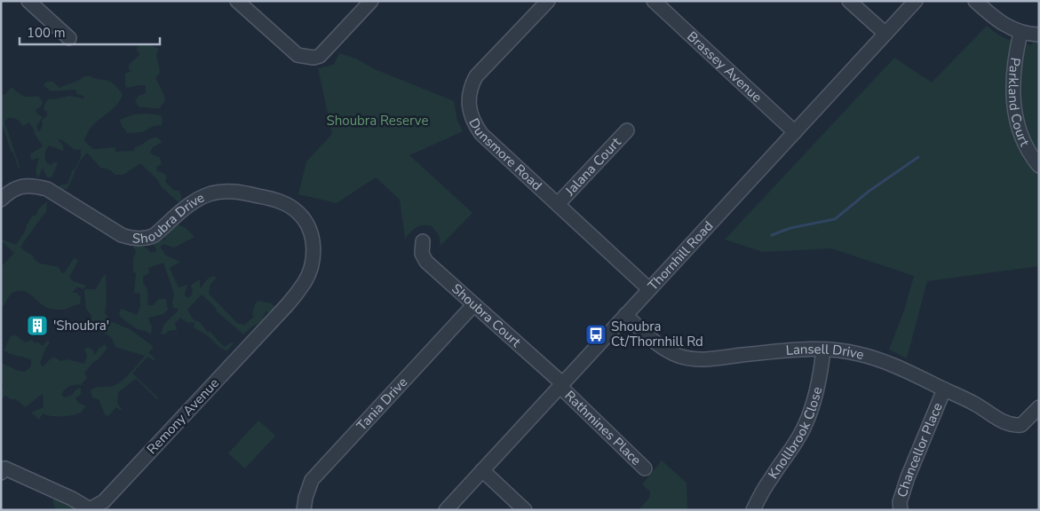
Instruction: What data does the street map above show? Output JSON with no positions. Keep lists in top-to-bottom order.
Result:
{
  "streets": {
    "street": [
      "Brassey Avenue",
      "Parkland Court",
      "Dunsmore Road",
      "Jalana Court",
      "Shoubra Drive",
      "Thornhill Road",
      "Shoubra Court",
      "Lansell Drive",
      "Tania Drive",
      "Remony Avenue",
      "Rathmines Place",
      "Knollbrook Close",
      "Chancellor Place"
    ]
  },
  "crossings": [
    ["Brassey Avenue", "Thornhill Road"],
    ["Dunsmore Road", "Jalana Court"],
    ["Dunsmore Road", "Thornhill Road"],
    ["Shoubra Drive", "Remony Avenue"],
    ["Thornhill Road", "Shoubra Court"],
    ["Thornhill Road", "Lansell Drive"],
    ["Thornhill Road", "Rathmines Place"],
    ["Shoubra Court", "Tania Drive"],
    ["Shoubra Court", "Rathmines Place"],
    ["Lansell Drive", "Knollbrook Close"],
    ["Lansell Drive", "Chancellor Place"]
  ],
  "parks": ["Shoubra Reserve"],
  "places": {
    "building": ["'Shoubra'"],
    "bus stop": ["Shoubra Ct/Thornhill Rd"]
  },
  "scale_bar": "100 m"
}
